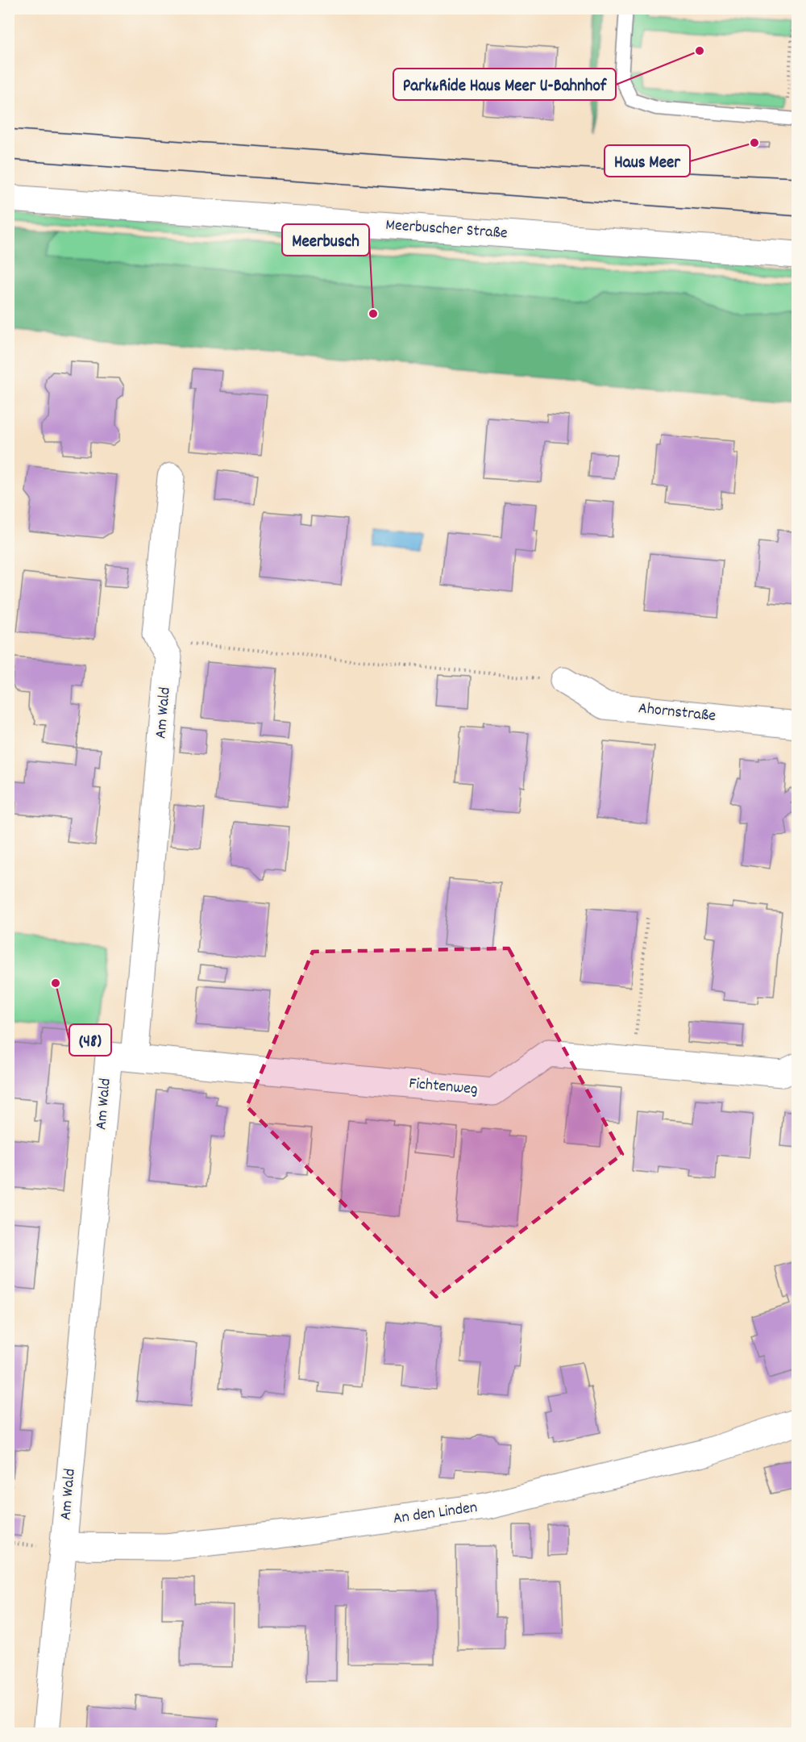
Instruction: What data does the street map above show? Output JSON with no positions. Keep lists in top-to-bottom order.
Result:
{
  "streets": {
    "street": [
      "Meerbuscher Straße",
      "Am Wald",
      "Ahornstraße",
      "Fichtenweg",
      "An den Linden"
    ]
  },
  "crossings": [
    ["Am Wald", "Fichtenweg"],
    ["Am Wald", "An den Linden"]
  ],
  "places": [
    "Park&Ride Haus Meer U-Bahnhof",
    "Haus Meer",
    "Meerbusch",
    "(48)"
  ]
}
